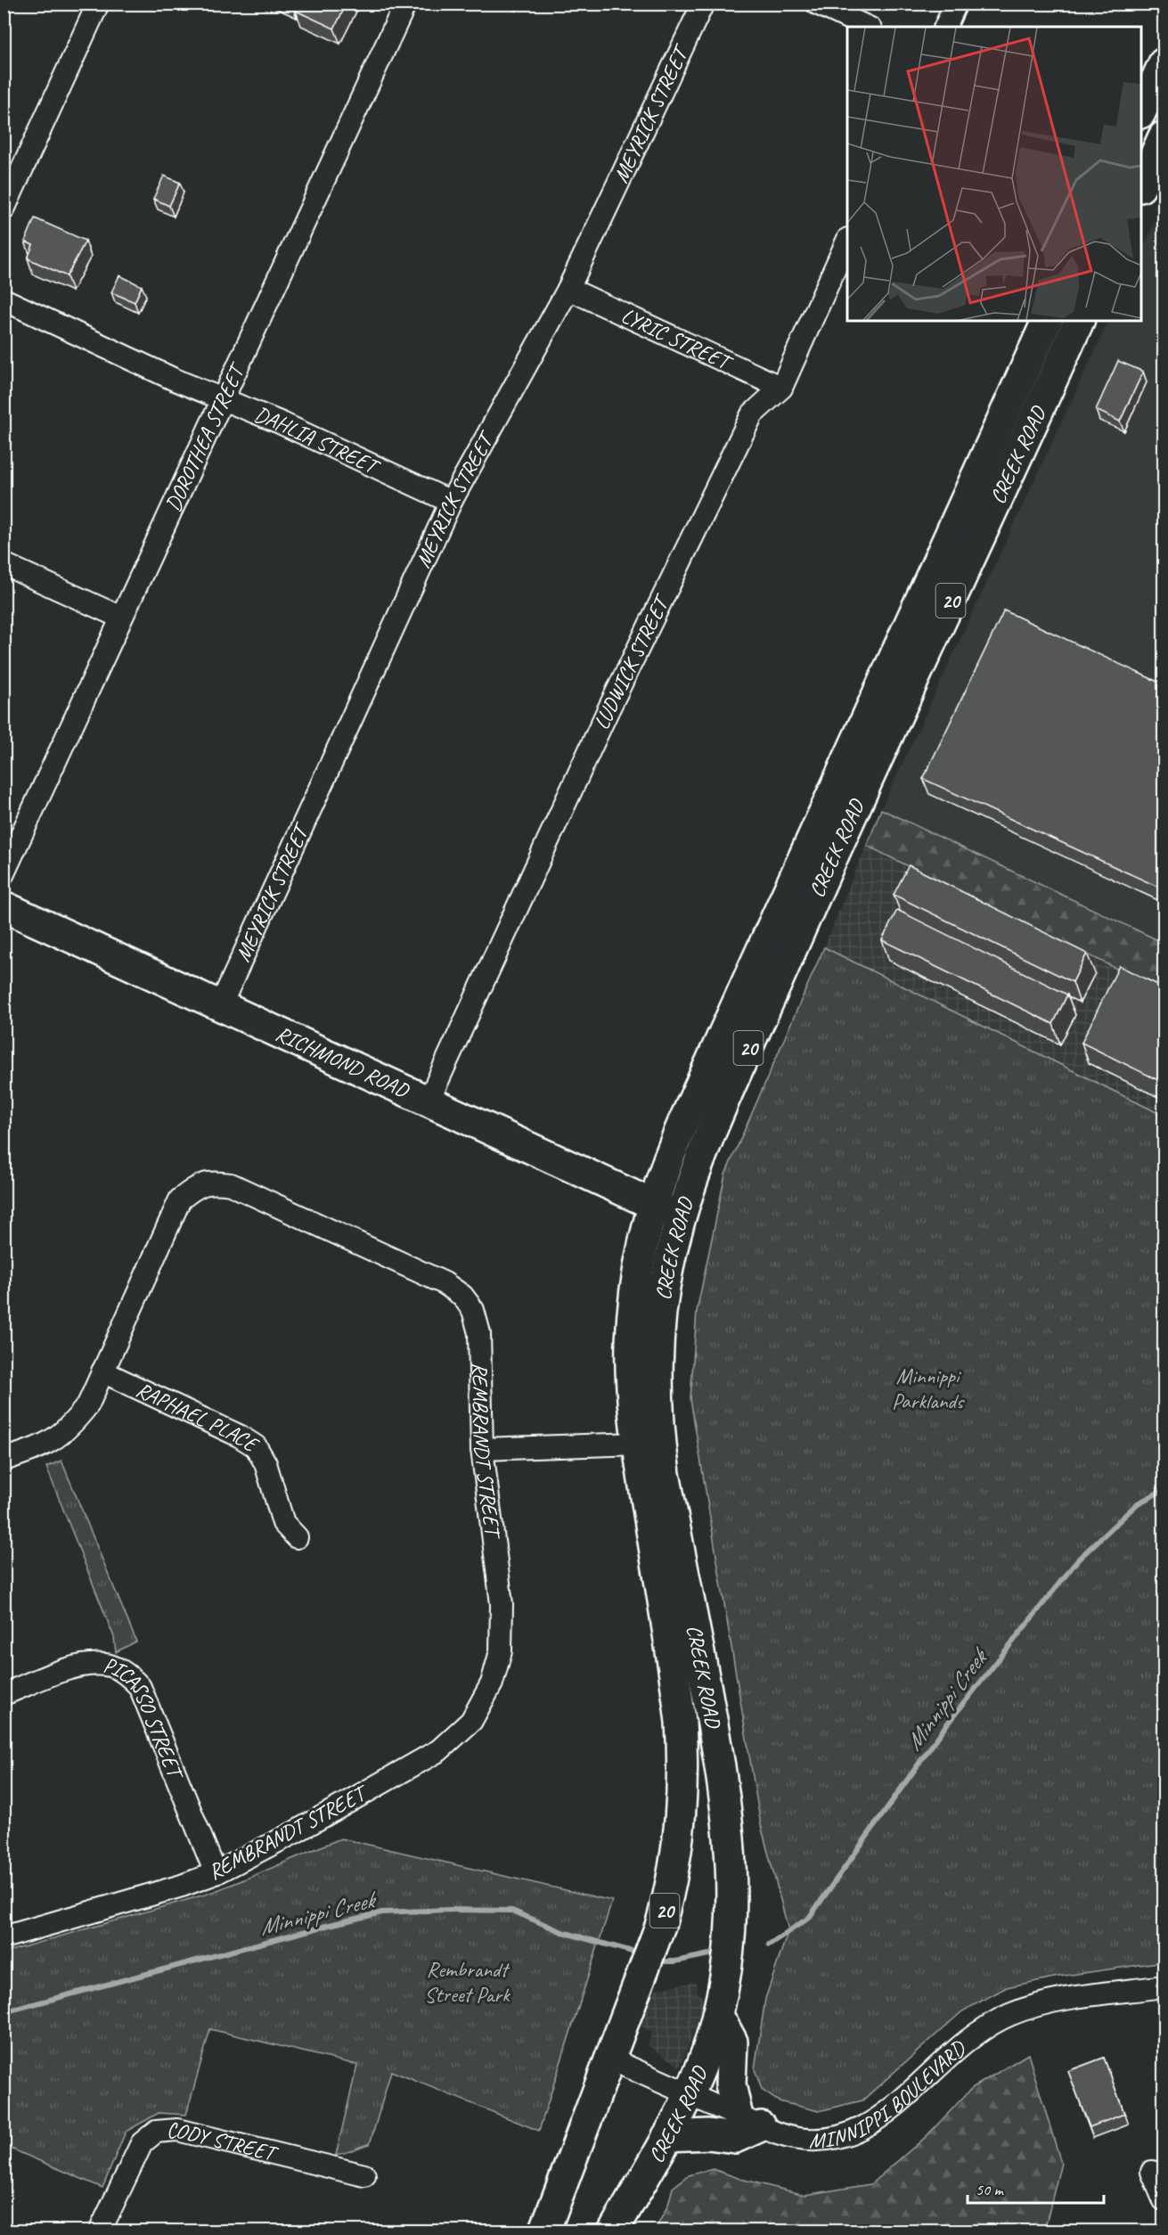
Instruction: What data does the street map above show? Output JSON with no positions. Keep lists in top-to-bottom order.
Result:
{
  "streets": {
    "main road": ["CREEK ROAD", "20", "RICHMOND ROAD"],
    "street": [
      "MEYRICK STREET",
      "LYRIC STREET",
      "DOROTHEA STREET",
      "DAHLIA STREET",
      "LUDWICK STREET",
      "RAPHAEL PLACE",
      "REMBRANDT STREET",
      "PICASSO STREET",
      "MINNIPPI BOULEVARD",
      "CODY STREET"
    ]
  },
  "crossings": [
    ["MEYRICK STREET", "LYRIC STREET"],
    ["MEYRICK STREET", "DAHLIA STREET"],
    ["MEYRICK STREET", "RICHMOND ROAD"],
    ["LYRIC STREET", "LUDWICK STREET"],
    ["DOROTHEA STREET", "DAHLIA STREET"],
    ["CREEK ROAD", "RICHMOND ROAD"],
    ["CREEK ROAD", "MINNIPPI BOULEVARD"],
    ["LUDWICK STREET", "RICHMOND ROAD"],
    ["RAPHAEL PLACE", "REMBRANDT STREET"],
    ["REMBRANDT STREET", "PICASSO STREET"]
  ],
  "water": ["Minnippi Creek"],
  "parks": ["Minnippi Parklands", "Rembrandt Street Park"],
  "scale_bar": "50 m"
}
